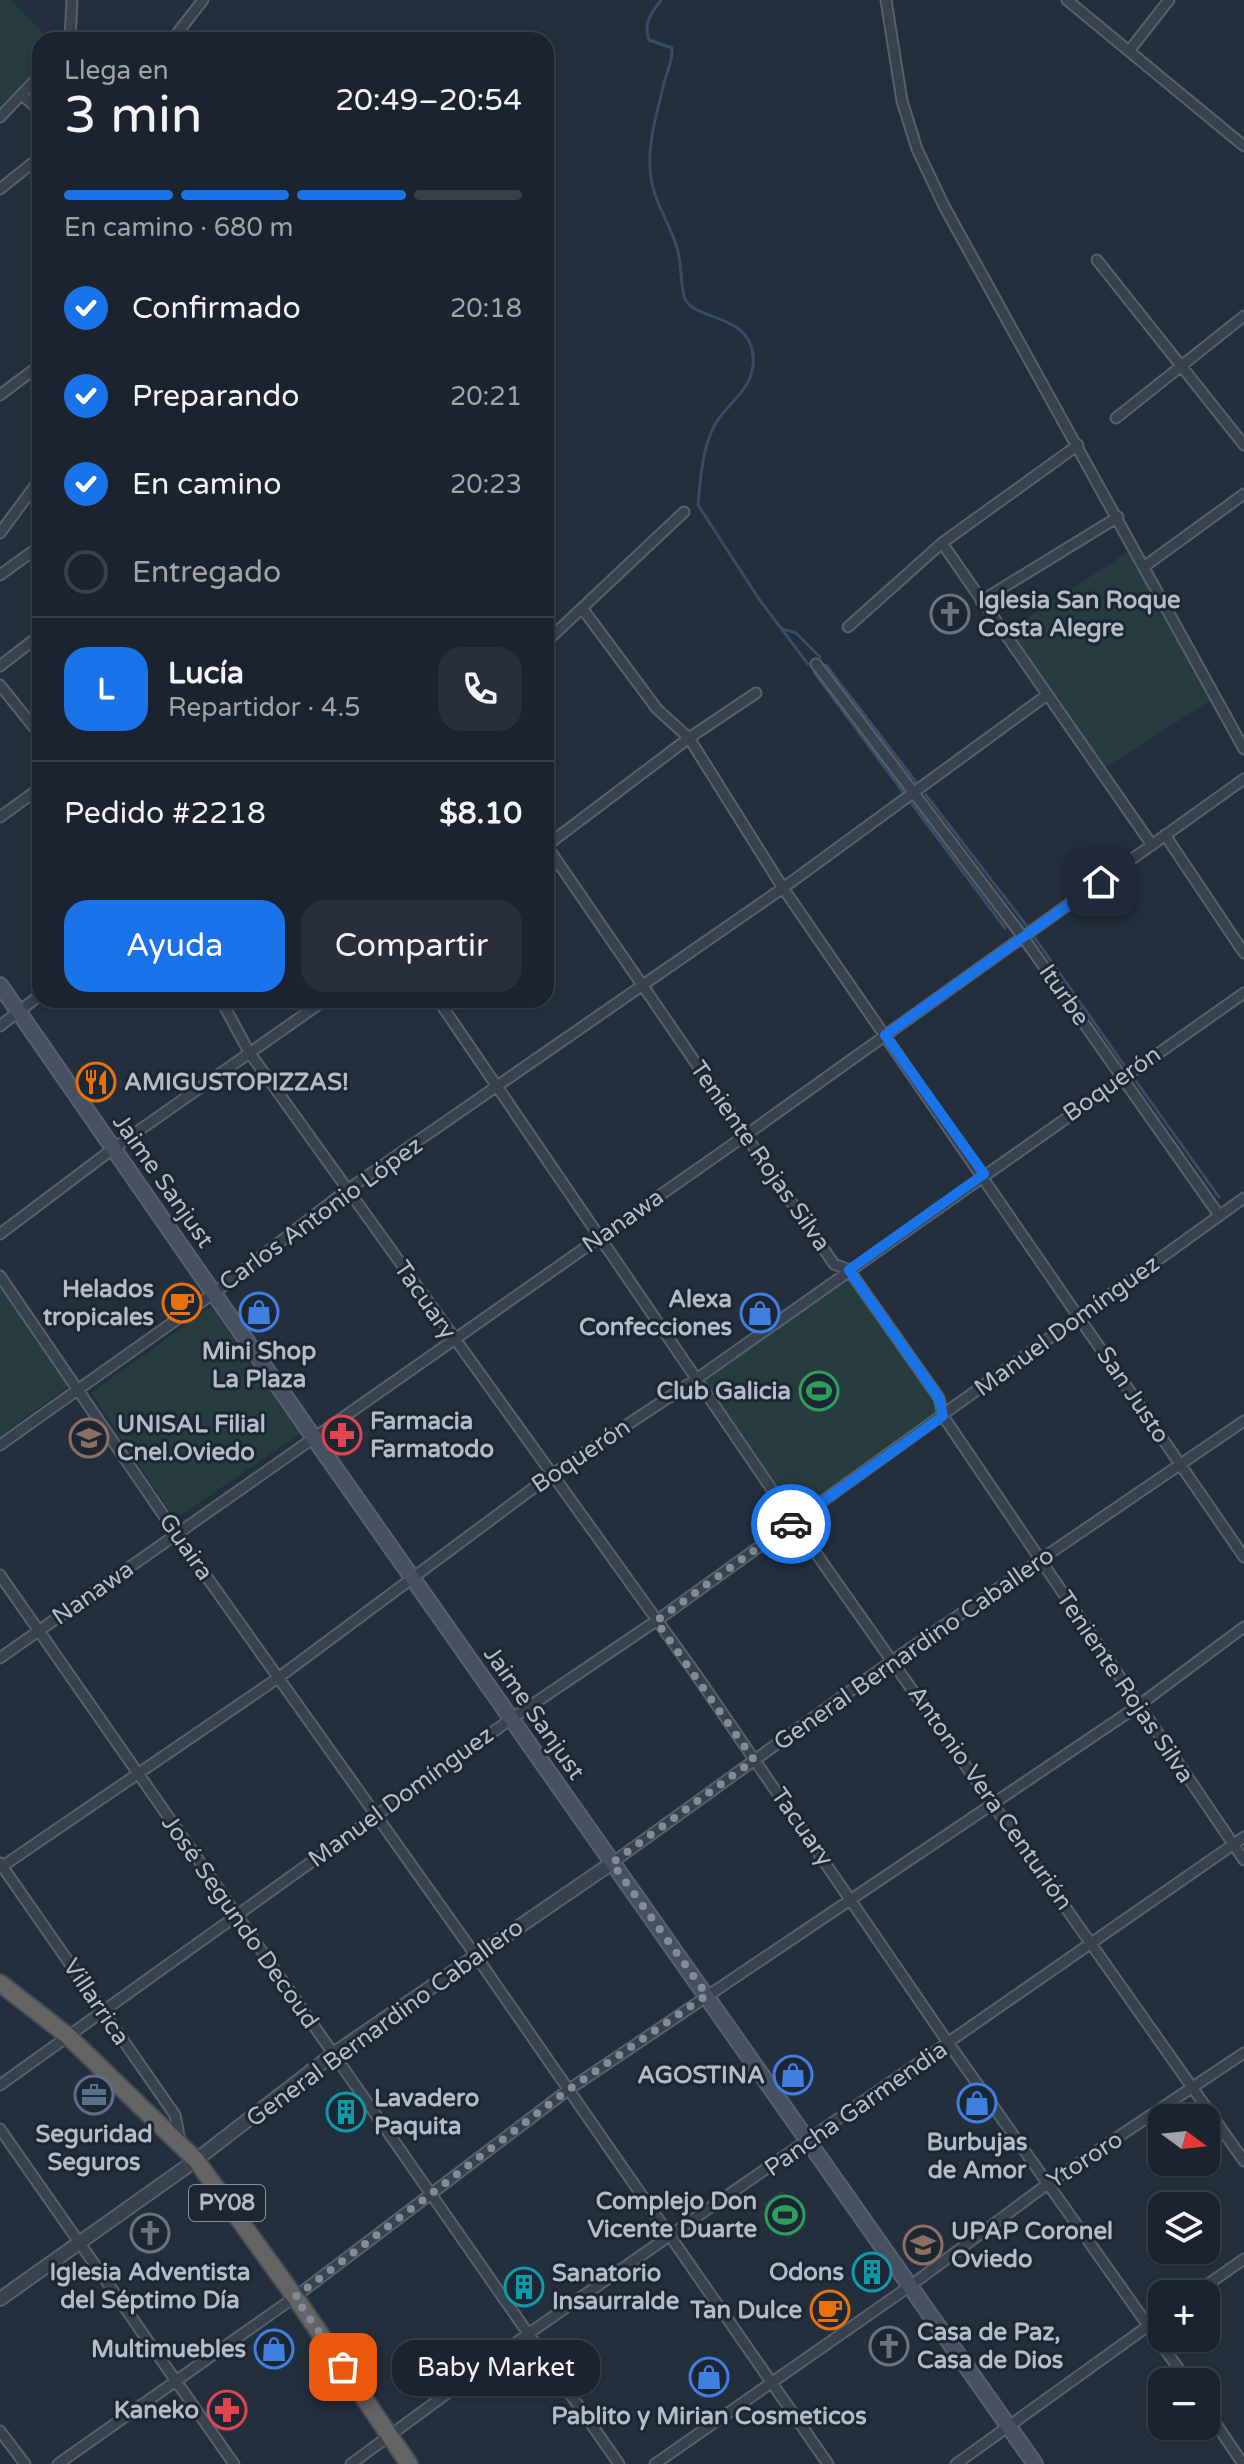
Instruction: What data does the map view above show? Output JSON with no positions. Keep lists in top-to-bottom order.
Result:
{
  "streets": {
    "highway": ["PY08"],
    "main road": ["Jaime Sanjust"],
    "street": [
      "Iturbe",
      "Boquerón",
      "Teniente Rojas Silva",
      "Carlos Antonio López",
      "Nanawa",
      "Tacuary",
      "Manuel Domínguez",
      "San Justo",
      "Guaira",
      "General Bernardino Caballero",
      "Antonio Vera Centurión",
      "José Segundo Decoud",
      "Villarrica",
      "Pancha Garmendia",
      "Ytororo"
    ]
  },
  "crossings": [
    ["Iturbe", "Boquerón"],
    ["Iturbe", "Carlos Antonio López"],
    ["Iturbe", "Nanawa"],
    ["Iturbe", "Manuel Domínguez"],
    ["Boquerón", "Teniente Rojas Silva"],
    ["Boquerón", "Jaime Sanjust"],
    ["Boquerón", "Tacuary"],
    ["Boquerón", "San Justo"],
    ["Boquerón", "Guaira"],
    ["Boquerón", "Antonio Vera Centurión"],
    ["Boquerón", "José Segundo Decoud"],
    ["Boquerón", "Villarrica"],
    ["Teniente Rojas Silva", "Carlos Antonio López"],
    ["Teniente Rojas Silva", "Nanawa"],
    ["Teniente Rojas Silva", "Manuel Domínguez"],
    ["Teniente Rojas Silva", "General Bernardino Caballero"],
    ["Teniente Rojas Silva", "Pancha Garmendia"],
    ["Jaime Sanjust", "Carlos Antonio López"],
    ["Jaime Sanjust", "Nanawa"],
    ["Jaime Sanjust", "Manuel Domínguez"],
    ["Jaime Sanjust", "General Bernardino Caballero"],
    ["Jaime Sanjust", "Pancha Garmendia"],
    ["Jaime Sanjust", "Ytororo"],
    ["Carlos Antonio López", "Tacuary"],
    ["Carlos Antonio López", "San Justo"],
    ["Carlos Antonio López", "Guaira"],
    ["Carlos Antonio López", "Antonio Vera Centurión"],
    ["Nanawa", "Tacuary"],
    ["Nanawa", "San Justo"],
    ["Nanawa", "Guaira"],
    ["Nanawa", "Antonio Vera Centurión"],
    ["Nanawa", "José Segundo Decoud"],
    ["Tacuary", "Manuel Domínguez"],
    ["Tacuary", "General Bernardino Caballero"],
    ["Tacuary", "Pancha Garmendia"],
    ["Tacuary", "Ytororo"],
    ["Manuel Domínguez", "San Justo"],
    ["Manuel Domínguez", "Guaira"],
    ["Manuel Domínguez", "Antonio Vera Centurión"],
    ["Manuel Domínguez", "José Segundo Decoud"],
    ["Manuel Domínguez", "Villarrica"],
    ["Manuel Domínguez", "PY08"],
    ["San Justo", "General Bernardino Caballero"],
    ["Guaira", "General Bernardino Caballero"],
    ["Guaira", "Pancha Garmendia"],
    ["Guaira", "Ytororo"],
    ["General Bernardino Caballero", "Antonio Vera Centurión"],
    ["General Bernardino Caballero", "José Segundo Decoud"],
    ["General Bernardino Caballero", "PY08"],
    ["Antonio Vera Centurión", "Pancha Garmendia"],
    ["Antonio Vera Centurión", "Ytororo"],
    ["José Segundo Decoud", "Pancha Garmendia"],
    ["Villarrica", "PY08"],
    ["Pancha Garmendia", "PY08"]
  ],
  "places": {
    "church": ["Iglesia San Roque Costa Alegre", "Iglesia Adventista del Séptimo Día", "Casa de Paz, Casa de Dios"],
    "restaurant": ["AMIGUSTOPIZZAS!"],
    "cafe": ["Helados tropicales", "Tan Dulce"],
    "shop": [
      "Mini Shop La Plaza",
      "Alexa Confecciones",
      "AGOSTINA",
      "Burbujas de Amor",
      "Multimuebles",
      "Pablito y Mirian Cosmeticos"
    ],
    "sports": ["Club Galicia", "Complejo Don Vicente Duarte"],
    "pharmacy": ["Farmacia Farmatodo", "Kaneko"],
    "school or university": ["UNISAL Filial Cnel.Oviedo", "UPAP Coronel Oviedo"],
    "office": ["Seguridad Seguros"],
    "building": ["Lavadero Paquita", "Odons", "Sanatorio Insaurralde"],
    "other": ["Baby Market"]
  },
  "north": "right",
  "page": {
    "heading": ["3 min", "Llega en", "20:49–20:54"],
    "panel": [
      "Lucía",
      "Repartidor · 4.5",
      "Pedido #2218",
      "$8.10"
    ],
    "bar": "En camino · 680 m",
    "list": [
      ["Confirmado", "20:18"],
      ["Preparando", "20:21"],
      ["En camino", "20:23"],
      "Entregado"
    ],
    "round": "L",
    "buttons": ["Ayuda", "Compartir"],
    "map_buttons": ["+", "−"],
    "bubble": "Baby Market"
  }
}
